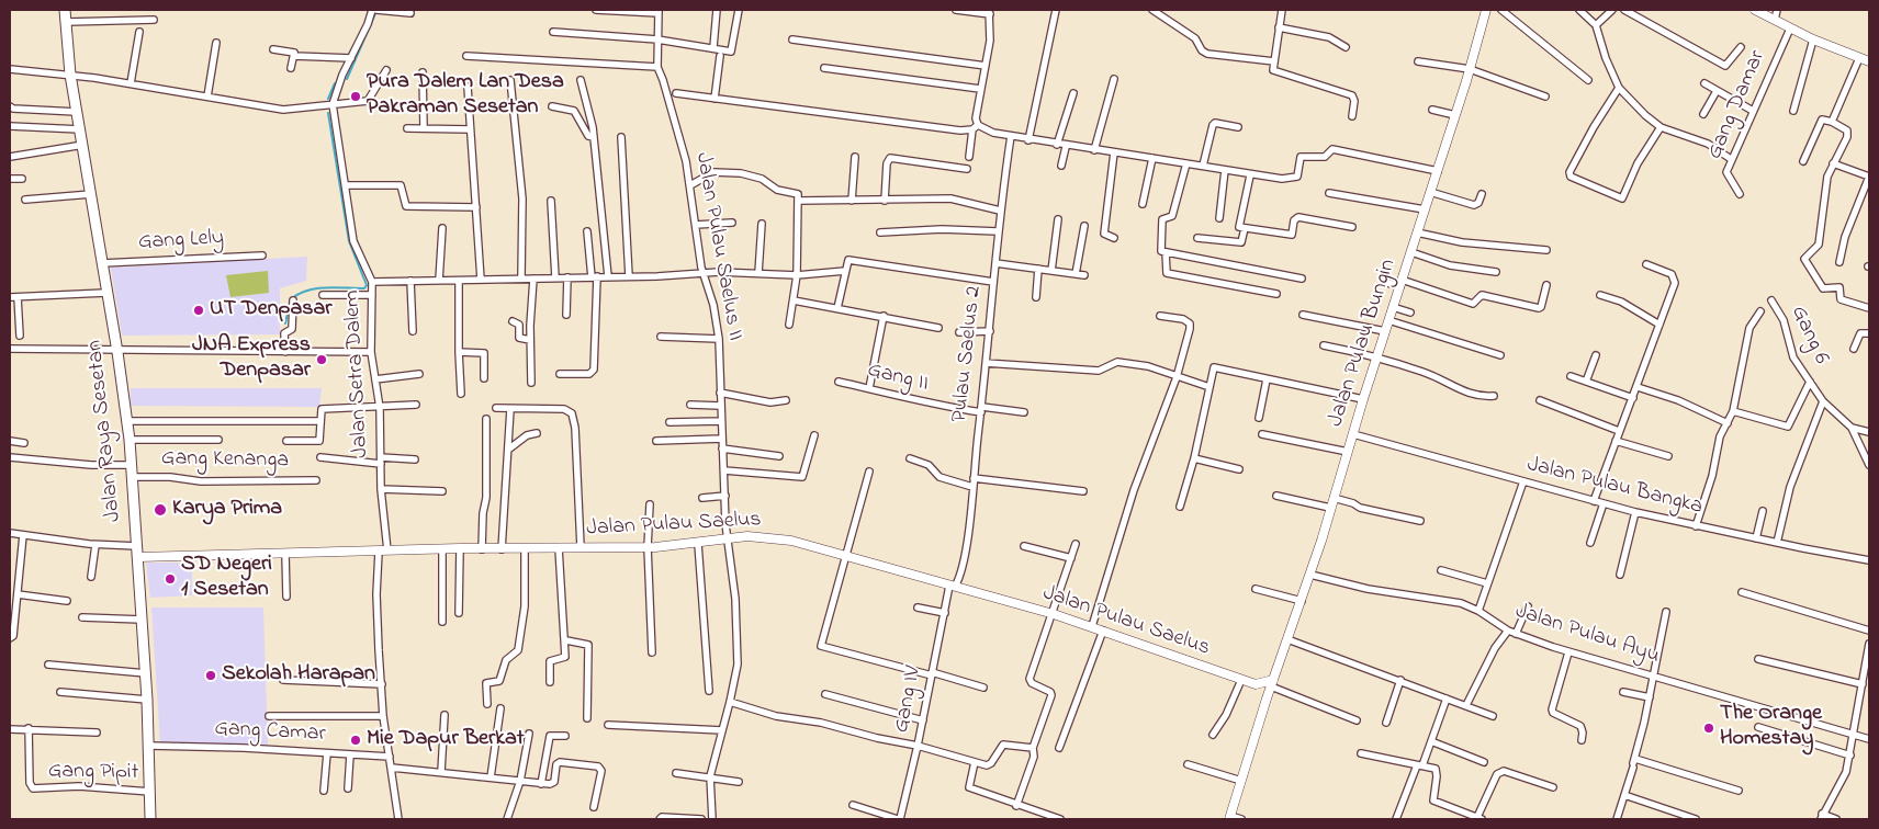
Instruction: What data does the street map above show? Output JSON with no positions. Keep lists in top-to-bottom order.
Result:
{
  "streets": {
    "main road": ["Jalan Raya Sesetan"],
    "street": [
      "Gang Damar",
      "Gang Lely",
      "Jalan Pulau Saelus II",
      "Gang 6",
      "Jalan Pulau Bungin",
      "Pulau Saelus 2",
      "Jalan Setra Dalem",
      "Gang II",
      "Gang Kenanga",
      "Jalan Pulau Bangka",
      "Jalan Pulau Saelus",
      "Jalan Pulau Ayu",
      "Gang IV",
      "Gang Camar",
      "Gang Pipit"
    ]
  },
  "crossings": [
    ["Gang Lely", "Jalan Raya Sesetan"],
    ["Jalan Pulau Saelus II", "Jalan Pulau Saelus"],
    ["Jalan Pulau Bungin", "Jalan Pulau Bangka"],
    ["Jalan Pulau Bungin", "Jalan Pulau Ayu"],
    ["Pulau Saelus 2", "Gang II"],
    ["Pulau Saelus 2", "Jalan Pulau Saelus"],
    ["Pulau Saelus 2", "Gang IV"],
    ["Jalan Setra Dalem", "Jalan Pulau Saelus"],
    ["Jalan Setra Dalem", "Gang Camar"],
    ["Jalan Raya Sesetan", "Gang Kenanga"],
    ["Jalan Raya Sesetan", "Jalan Pulau Saelus"],
    ["Jalan Raya Sesetan", "Gang Camar"],
    ["Jalan Raya Sesetan", "Gang Pipit"],
    ["Jalan Pulau Saelus", "Gang IV"]
  ],
  "places": [
    "Pura Dalem Lan Desa Pakraman Sesetan",
    "UT Denpasar",
    "JNA Express Denpasar",
    "Karya Prima",
    "SD Negeri 1 Sesetan",
    "Sekolah Harapan",
    "The Orange Homestay",
    "Mie Dapur Berkat"
  ]
}
